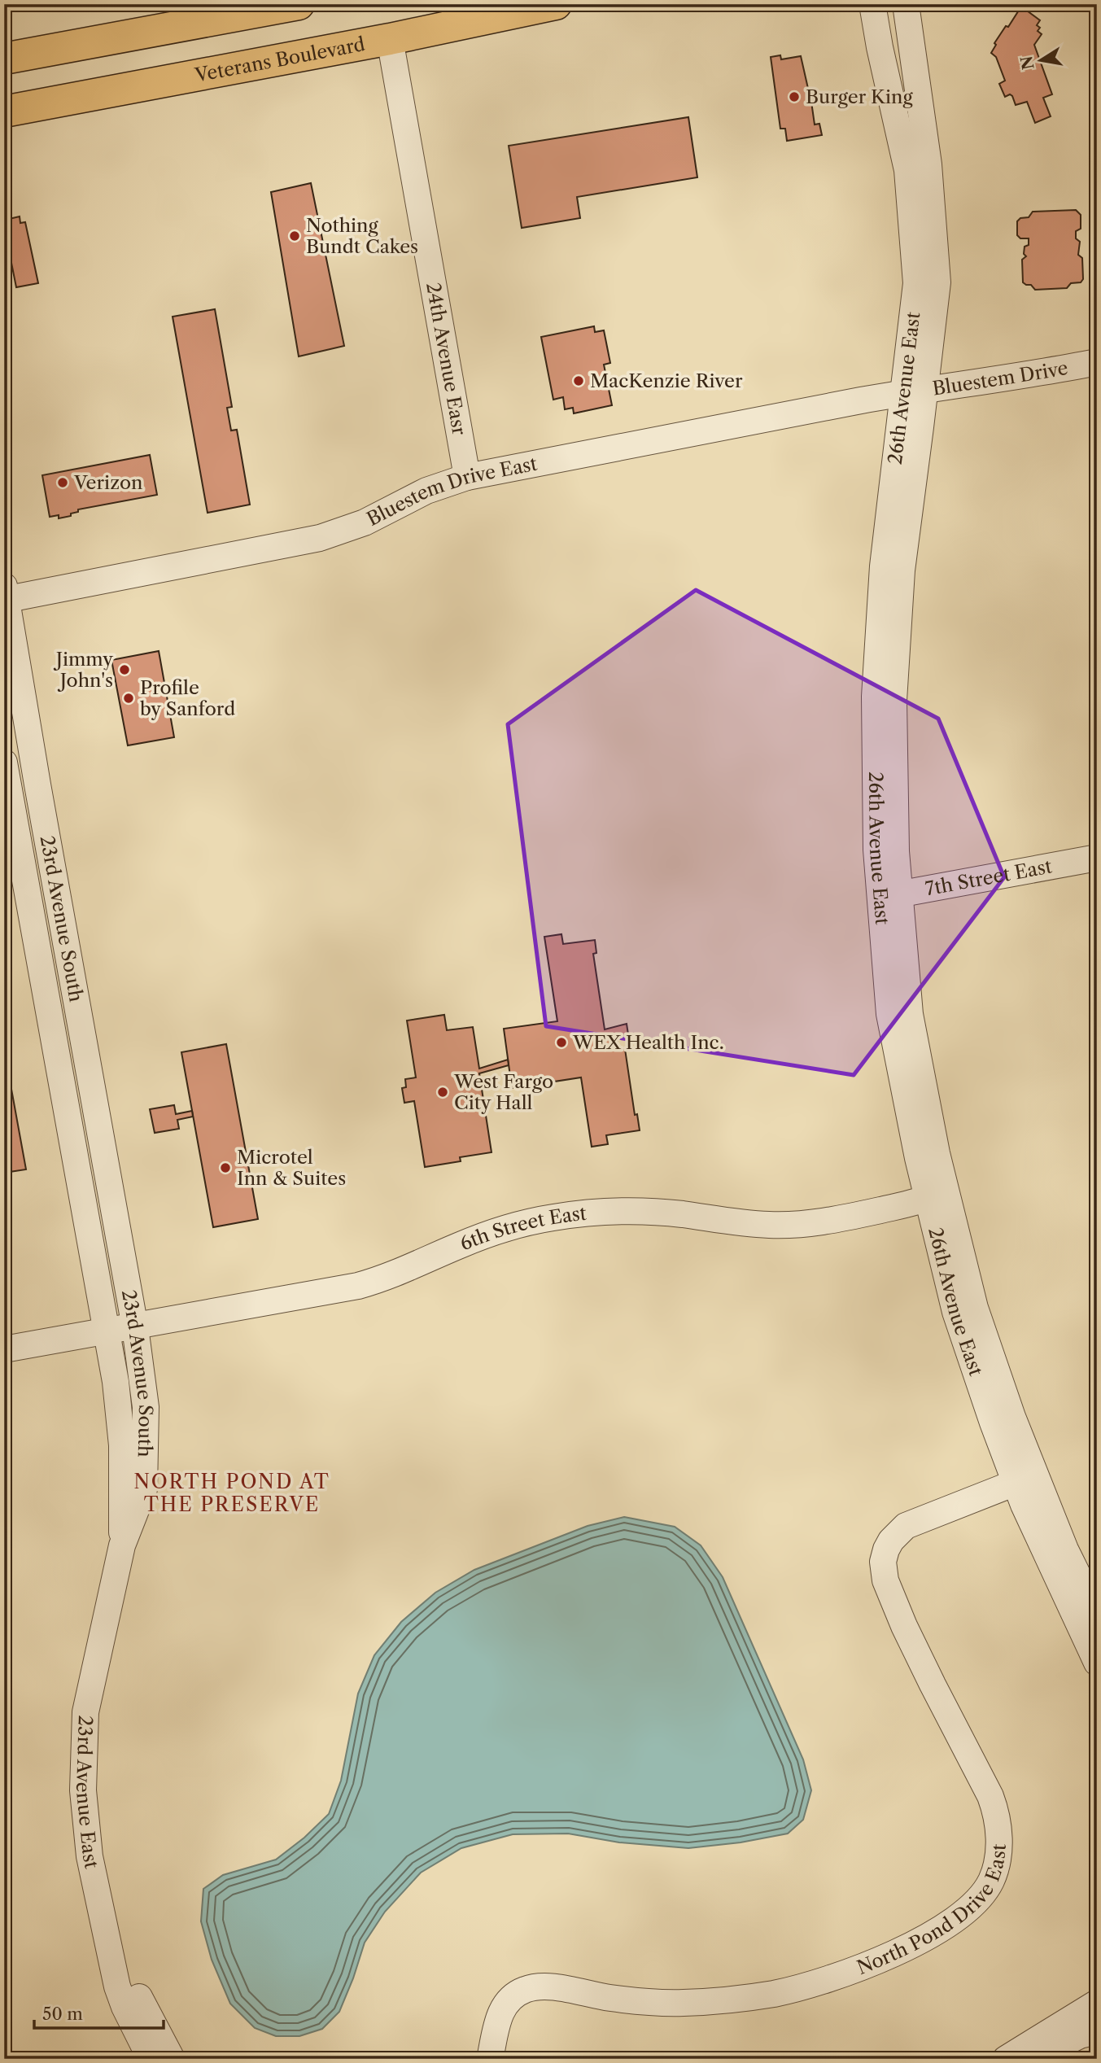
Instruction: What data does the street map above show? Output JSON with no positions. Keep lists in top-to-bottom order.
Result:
{
  "streets": {
    "main road": ["Veterans Boulevard"],
    "street": [
      "24th Avenue Easr",
      "Bluestem Drive",
      "26th Avenue East",
      "Bluestem Drive East",
      "7th Street East",
      "23rd Avenue South",
      "6th Street East",
      "23rd Avenue East",
      "North Pond Drive East"
    ]
  },
  "crossings": [
    ["Veterans Boulevard", "24th Avenue Easr"],
    ["24th Avenue Easr", "Bluestem Drive East"],
    ["Bluestem Drive", "26th Avenue East"],
    ["Bluestem Drive", "Bluestem Drive East"],
    ["26th Avenue East", "Bluestem Drive East"],
    ["26th Avenue East", "7th Street East"],
    ["26th Avenue East", "6th Street East"],
    ["26th Avenue East", "North Pond Drive East"],
    ["Bluestem Drive East", "23rd Avenue South"],
    ["23rd Avenue South", "6th Street East"],
    ["23rd Avenue South", "23rd Avenue East"]
  ],
  "districts": ["NORTH POND AT THE PRESERVE"],
  "places": [
    "Burger King",
    "Nothing Bundt Cakes",
    "MacKenzie River",
    "Verizon",
    "Jimmy John's",
    "Profile by Sanford",
    "WEX Health Inc.",
    "West Fargo City Hall",
    "Microtel Inn & Suites"
  ],
  "scale_bar": "50 m",
  "north": "left"
}
